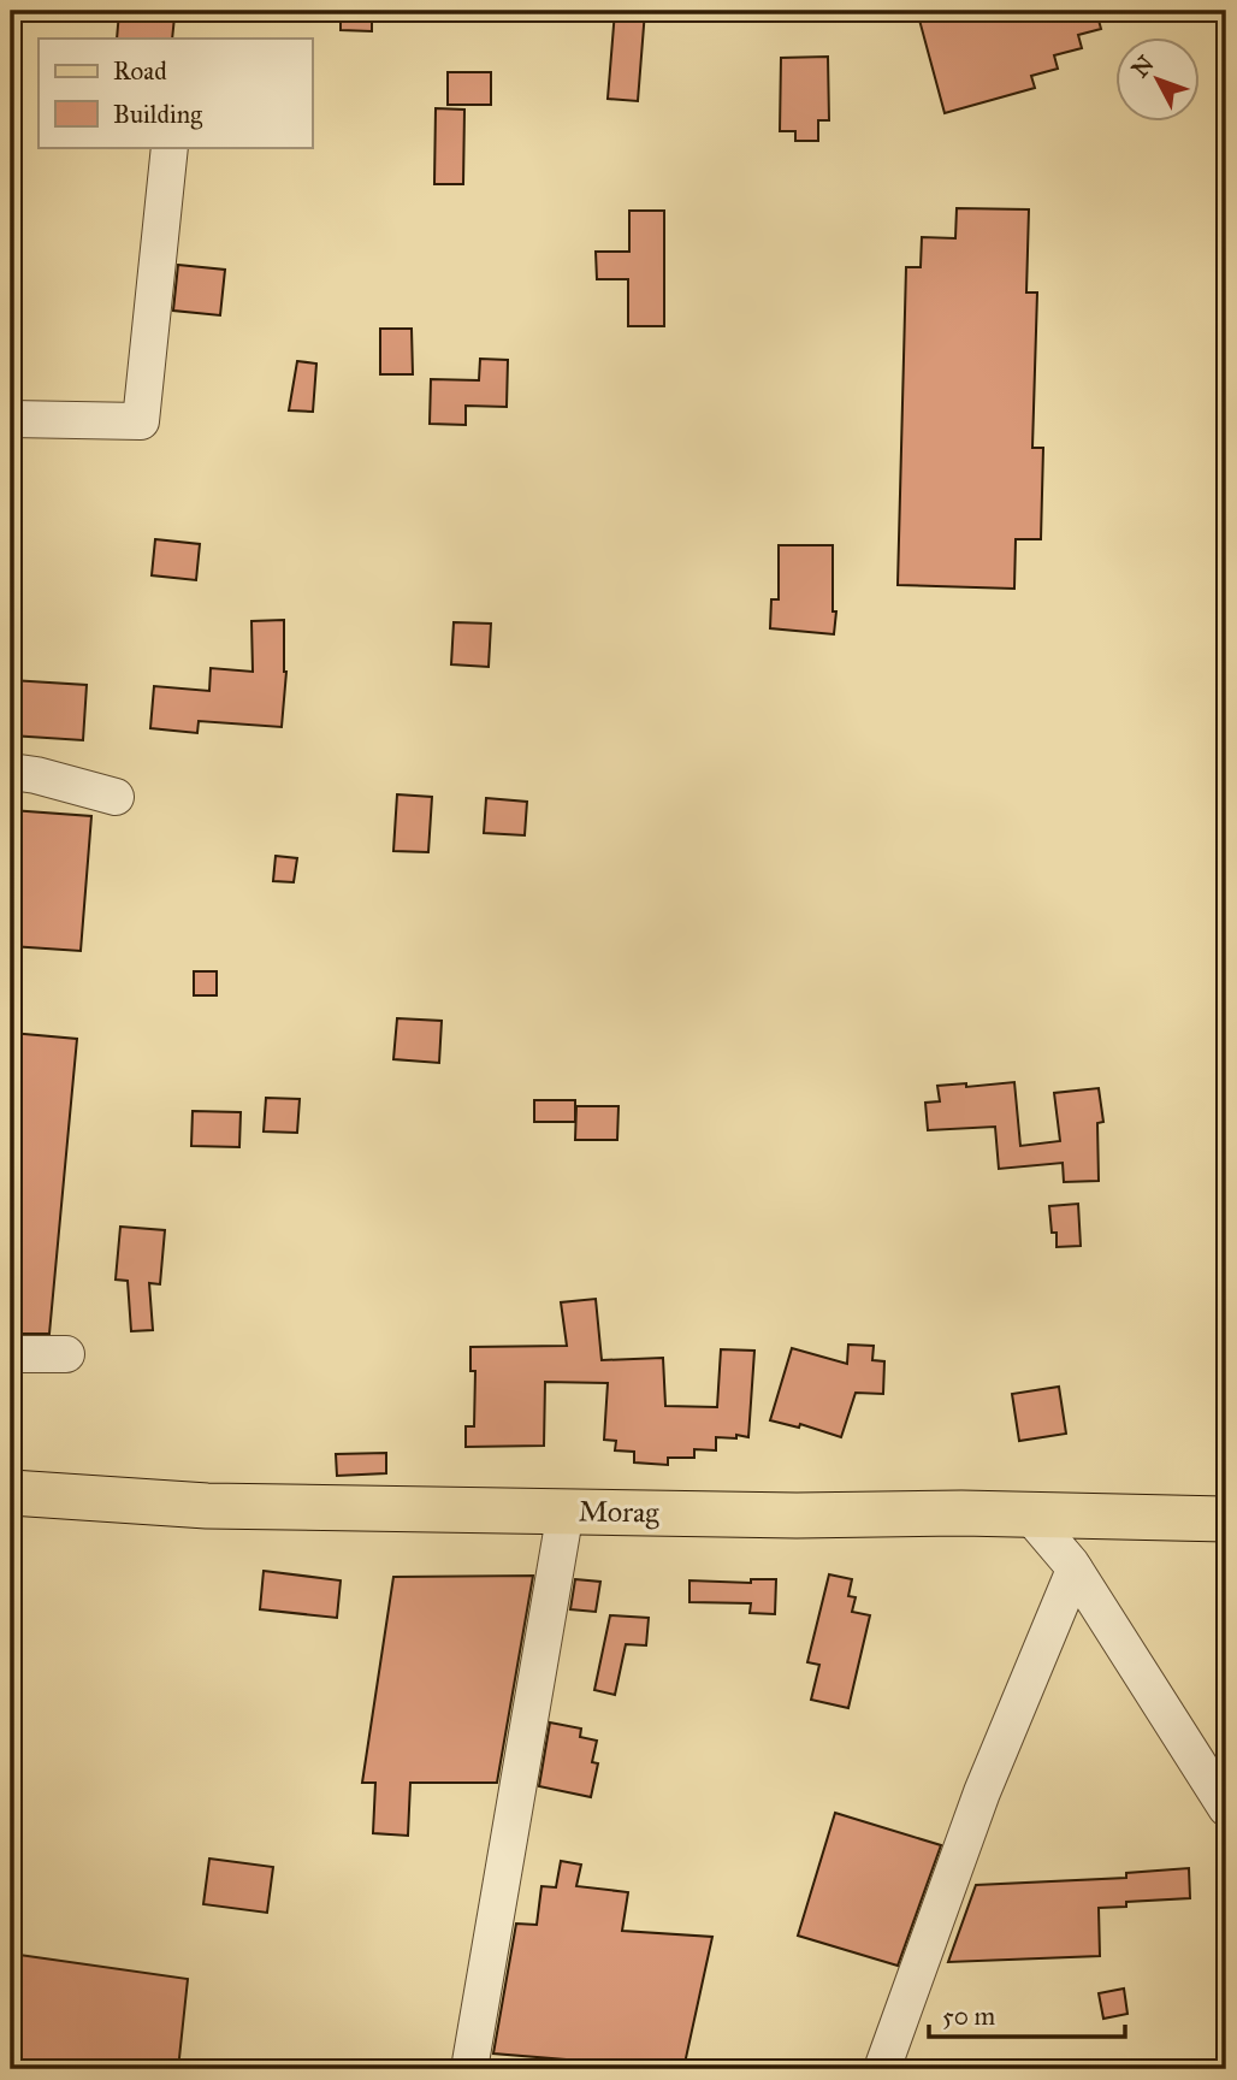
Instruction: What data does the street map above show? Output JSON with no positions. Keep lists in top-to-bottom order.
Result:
{
  "streets": {
    "main road": ["Morag"]
  },
  "legend": ["Road", "Building"],
  "scale_bar": "50 m",
  "north": "top left"
}
